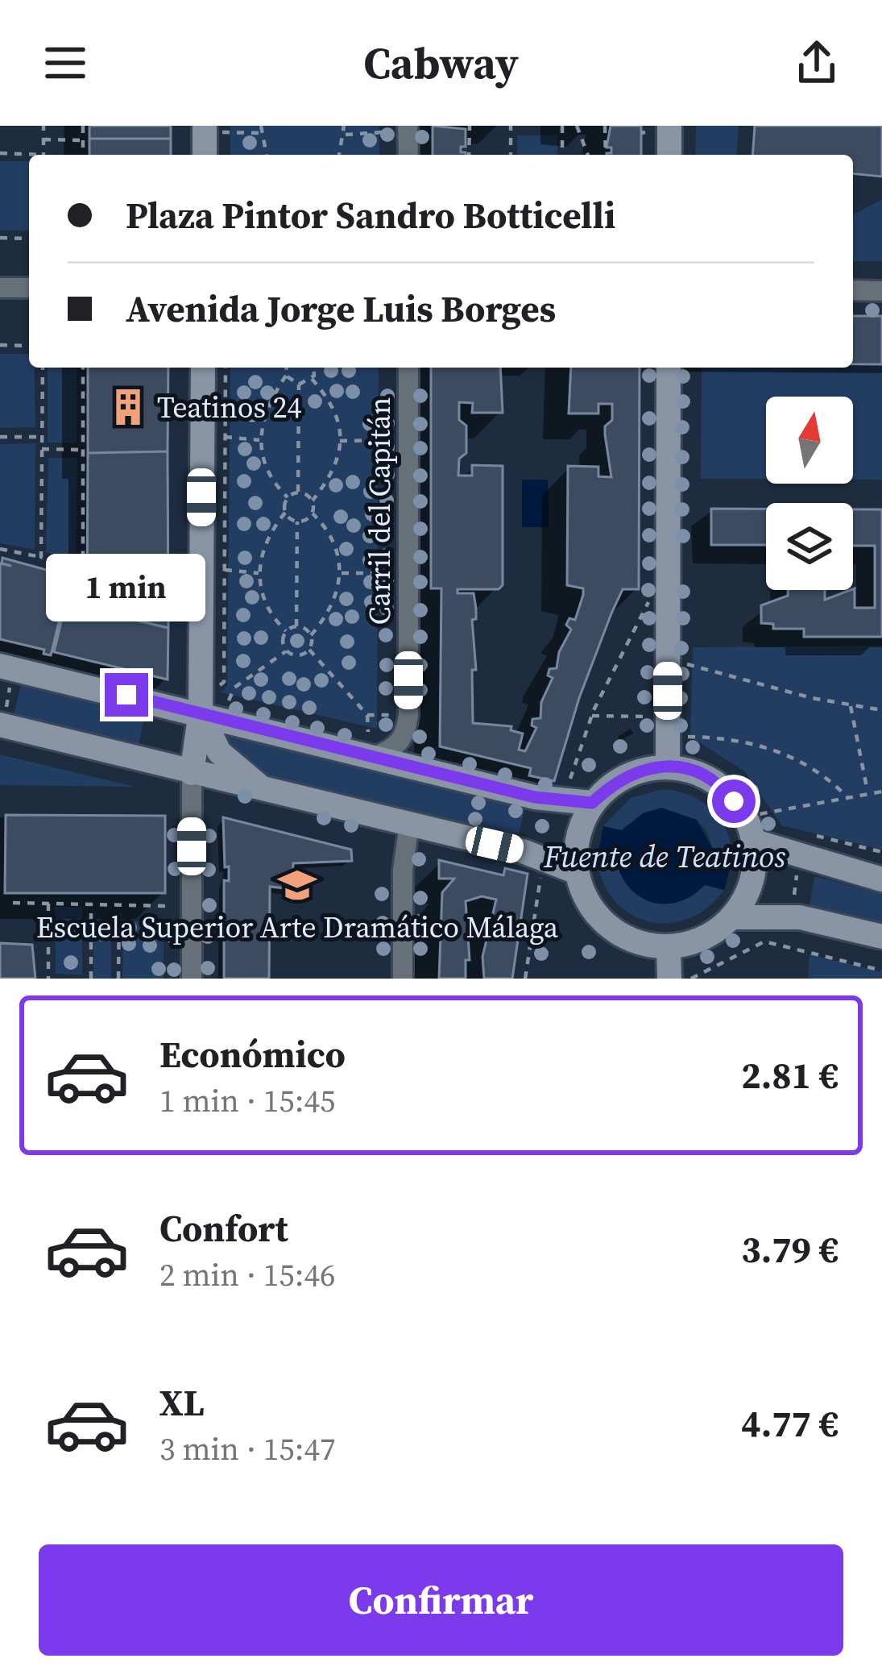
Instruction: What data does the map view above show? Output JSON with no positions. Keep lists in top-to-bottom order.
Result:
{
  "streets": {
    "street": ["Carril del Capitán"]
  },
  "water": ["Fuente de Teatinos"],
  "places": {
    "building": ["Teatinos 24"],
    "school or university": ["Escuela Superior Arte Dramático Málaga"]
  },
  "north": "top",
  "page": {
    "header": "Cabway",
    "banner": ["Plaza Pintor Sandro Botticelli", "Avenida Jorge Luis Borges"],
    "bubble": "1 min",
    "list": [
      {
        "name": "Económico",
        "note": "1 min · 15:45",
        "value": "2.81 €"
      },
      {
        "name": "Confort",
        "note": "2 min · 15:46",
        "value": "3.79 €"
      },
      {
        "name": "XL",
        "note": "3 min · 15:47",
        "value": "4.77 €"
      }
    ],
    "buttons": "Confirmar"
  }
}
